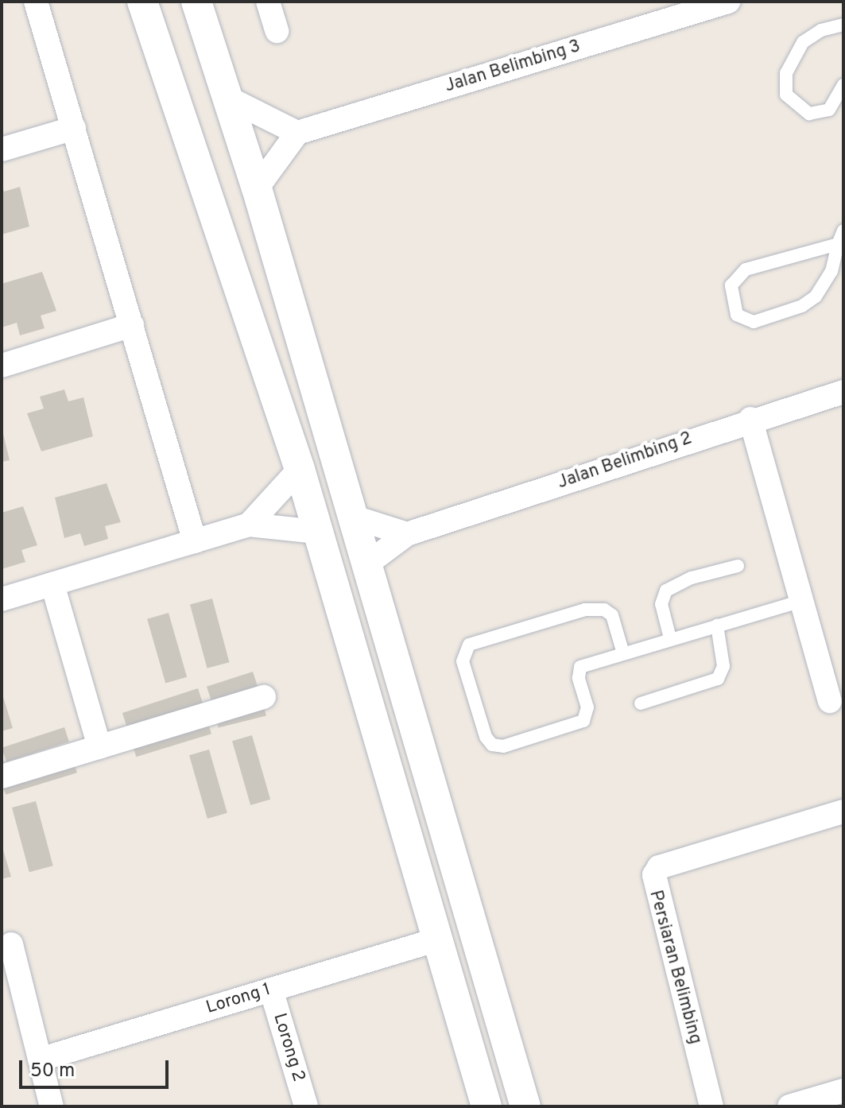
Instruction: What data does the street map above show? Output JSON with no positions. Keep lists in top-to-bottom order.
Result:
{
  "streets": {
    "street": [
      "Jalan Belimbing 3",
      "Jalan Belimbing 2",
      "Persiaran Belimbing",
      "Lorong 1",
      "Lorong 2"
    ]
  },
  "crossings": [
    ["Lorong 1", "Lorong 2"]
  ],
  "scale_bar": "50 m"
}
